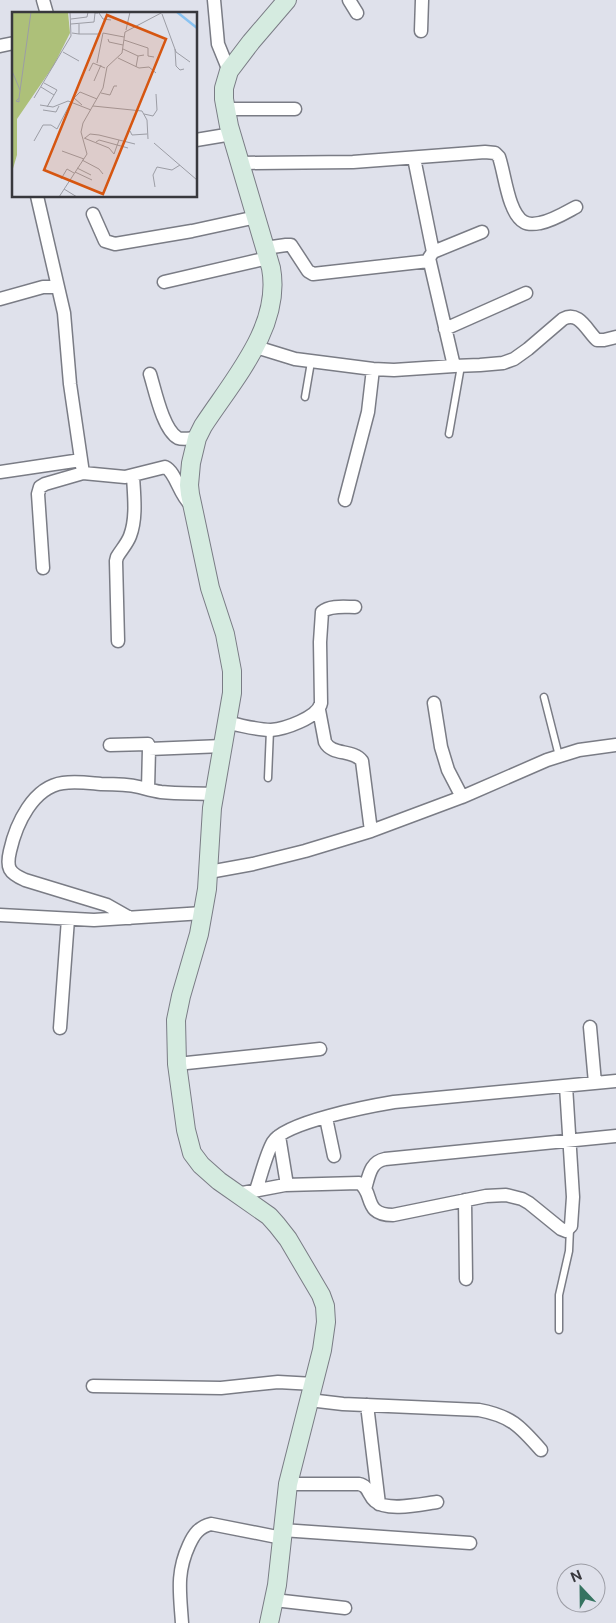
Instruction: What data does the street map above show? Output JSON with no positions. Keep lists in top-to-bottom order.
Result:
{
  "north": "top"
}
